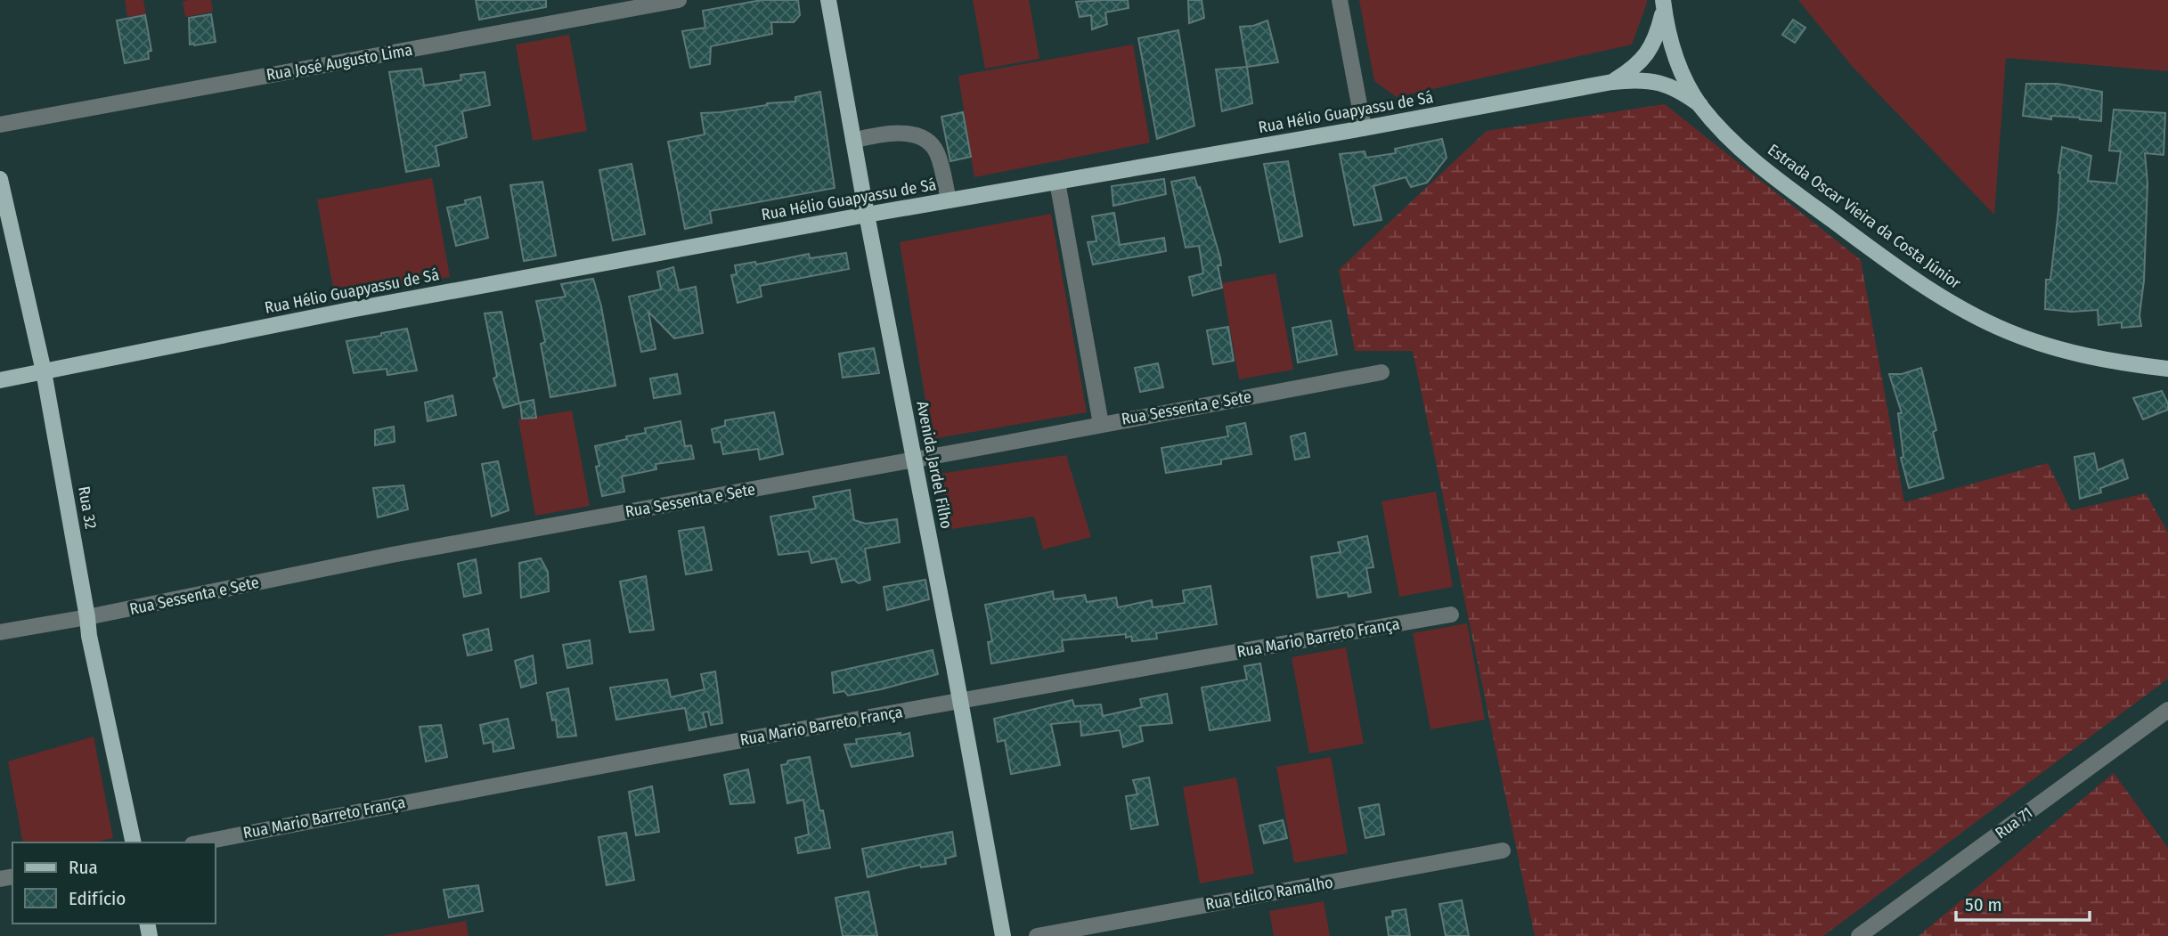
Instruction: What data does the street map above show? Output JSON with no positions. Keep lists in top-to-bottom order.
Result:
{
  "streets": {
    "main road": [
      "Rua Hélio Guapyassu de Sá",
      "Estrada Oscar Vieira da Costa Júnior",
      "Avenida Jardel Filho",
      "Rua 32"
    ],
    "street": [
      "Rua José Augusto Lima",
      "Rua Sessenta e Sete",
      "Rua Mario Barreto França",
      "Rua 71",
      "Rua Edilco Ramalho"
    ]
  },
  "crossings": [
    ["Rua Hélio Guapyassu de Sá", "Estrada Oscar Vieira da Costa Júnior"],
    ["Rua Hélio Guapyassu de Sá", "Avenida Jardel Filho"],
    ["Rua Hélio Guapyassu de Sá", "Rua 32"],
    ["Rua Sessenta e Sete", "Avenida Jardel Filho"],
    ["Rua Sessenta e Sete", "Rua 32"],
    ["Avenida Jardel Filho", "Rua Mario Barreto França"]
  ],
  "legend": ["Rua", "Edifício"],
  "scale_bar": "50 m"
}
